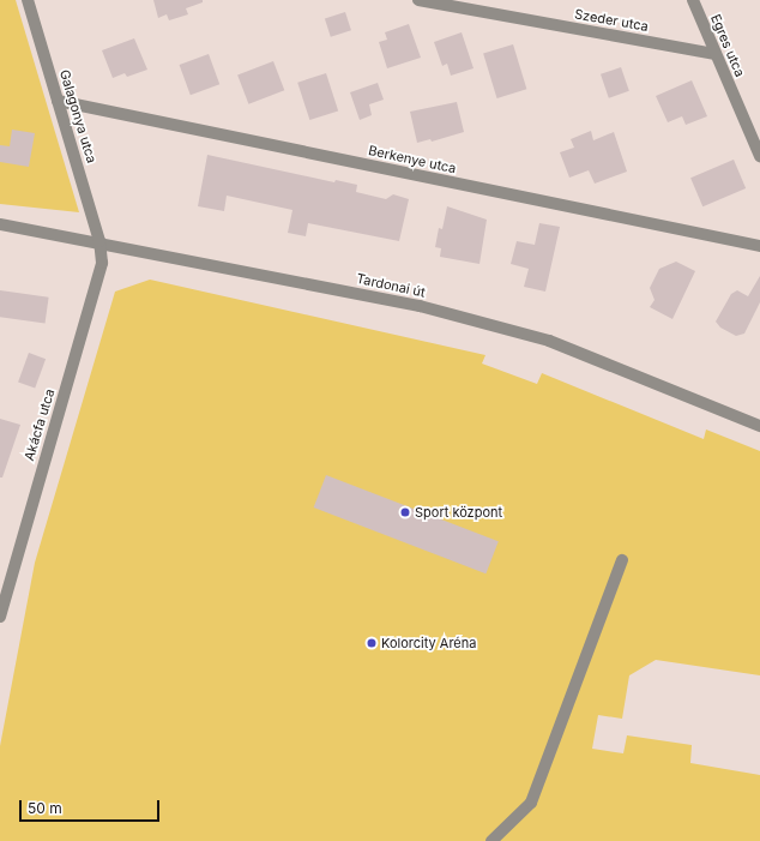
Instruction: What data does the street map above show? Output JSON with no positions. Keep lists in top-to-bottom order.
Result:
{
  "streets": {
    "street": [
      "Szeder utca",
      "Egres utca",
      "Galagonya utca",
      "Berkenye utca",
      "Tardonai út",
      "Akácfa utca"
    ]
  },
  "crossings": [
    ["Szeder utca", "Egres utca"],
    ["Galagonya utca", "Berkenye utca"],
    ["Galagonya utca", "Tardonai út"],
    ["Galagonya utca", "Akácfa utca"],
    ["Tardonai út", "Akácfa utca"]
  ],
  "places": ["Sport központ", "Kolorcity Aréna"],
  "scale_bar": "50 m"
}
